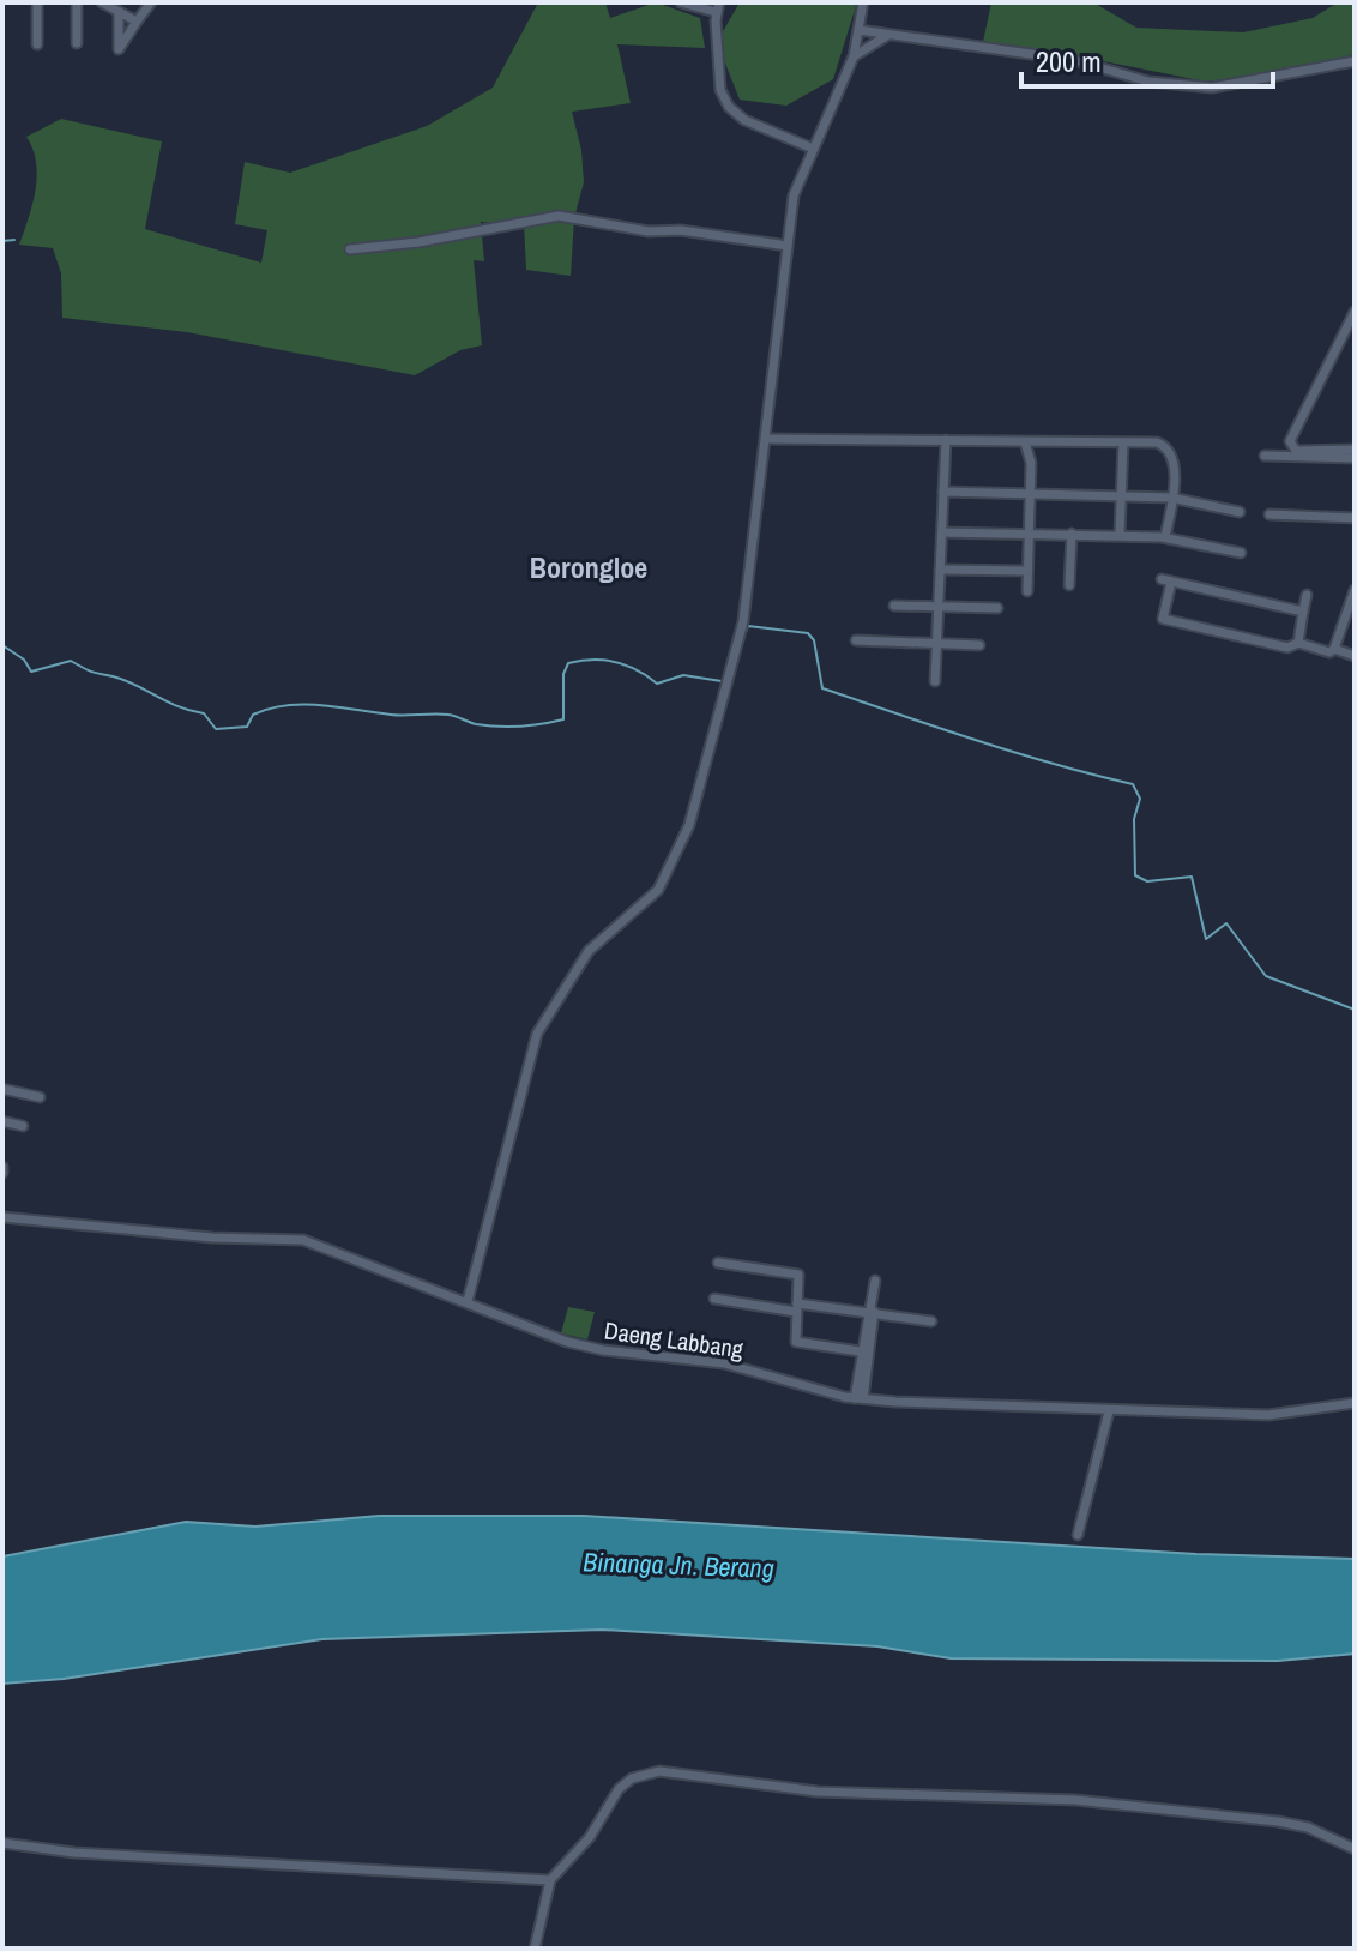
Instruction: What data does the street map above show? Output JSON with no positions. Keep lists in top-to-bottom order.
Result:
{
  "streets": {
    "street": ["Daeng Labbang"]
  },
  "districts": ["Borongloe"],
  "water": ["Binanga Jn. Berang"],
  "scale_bar": "200 m"
}
